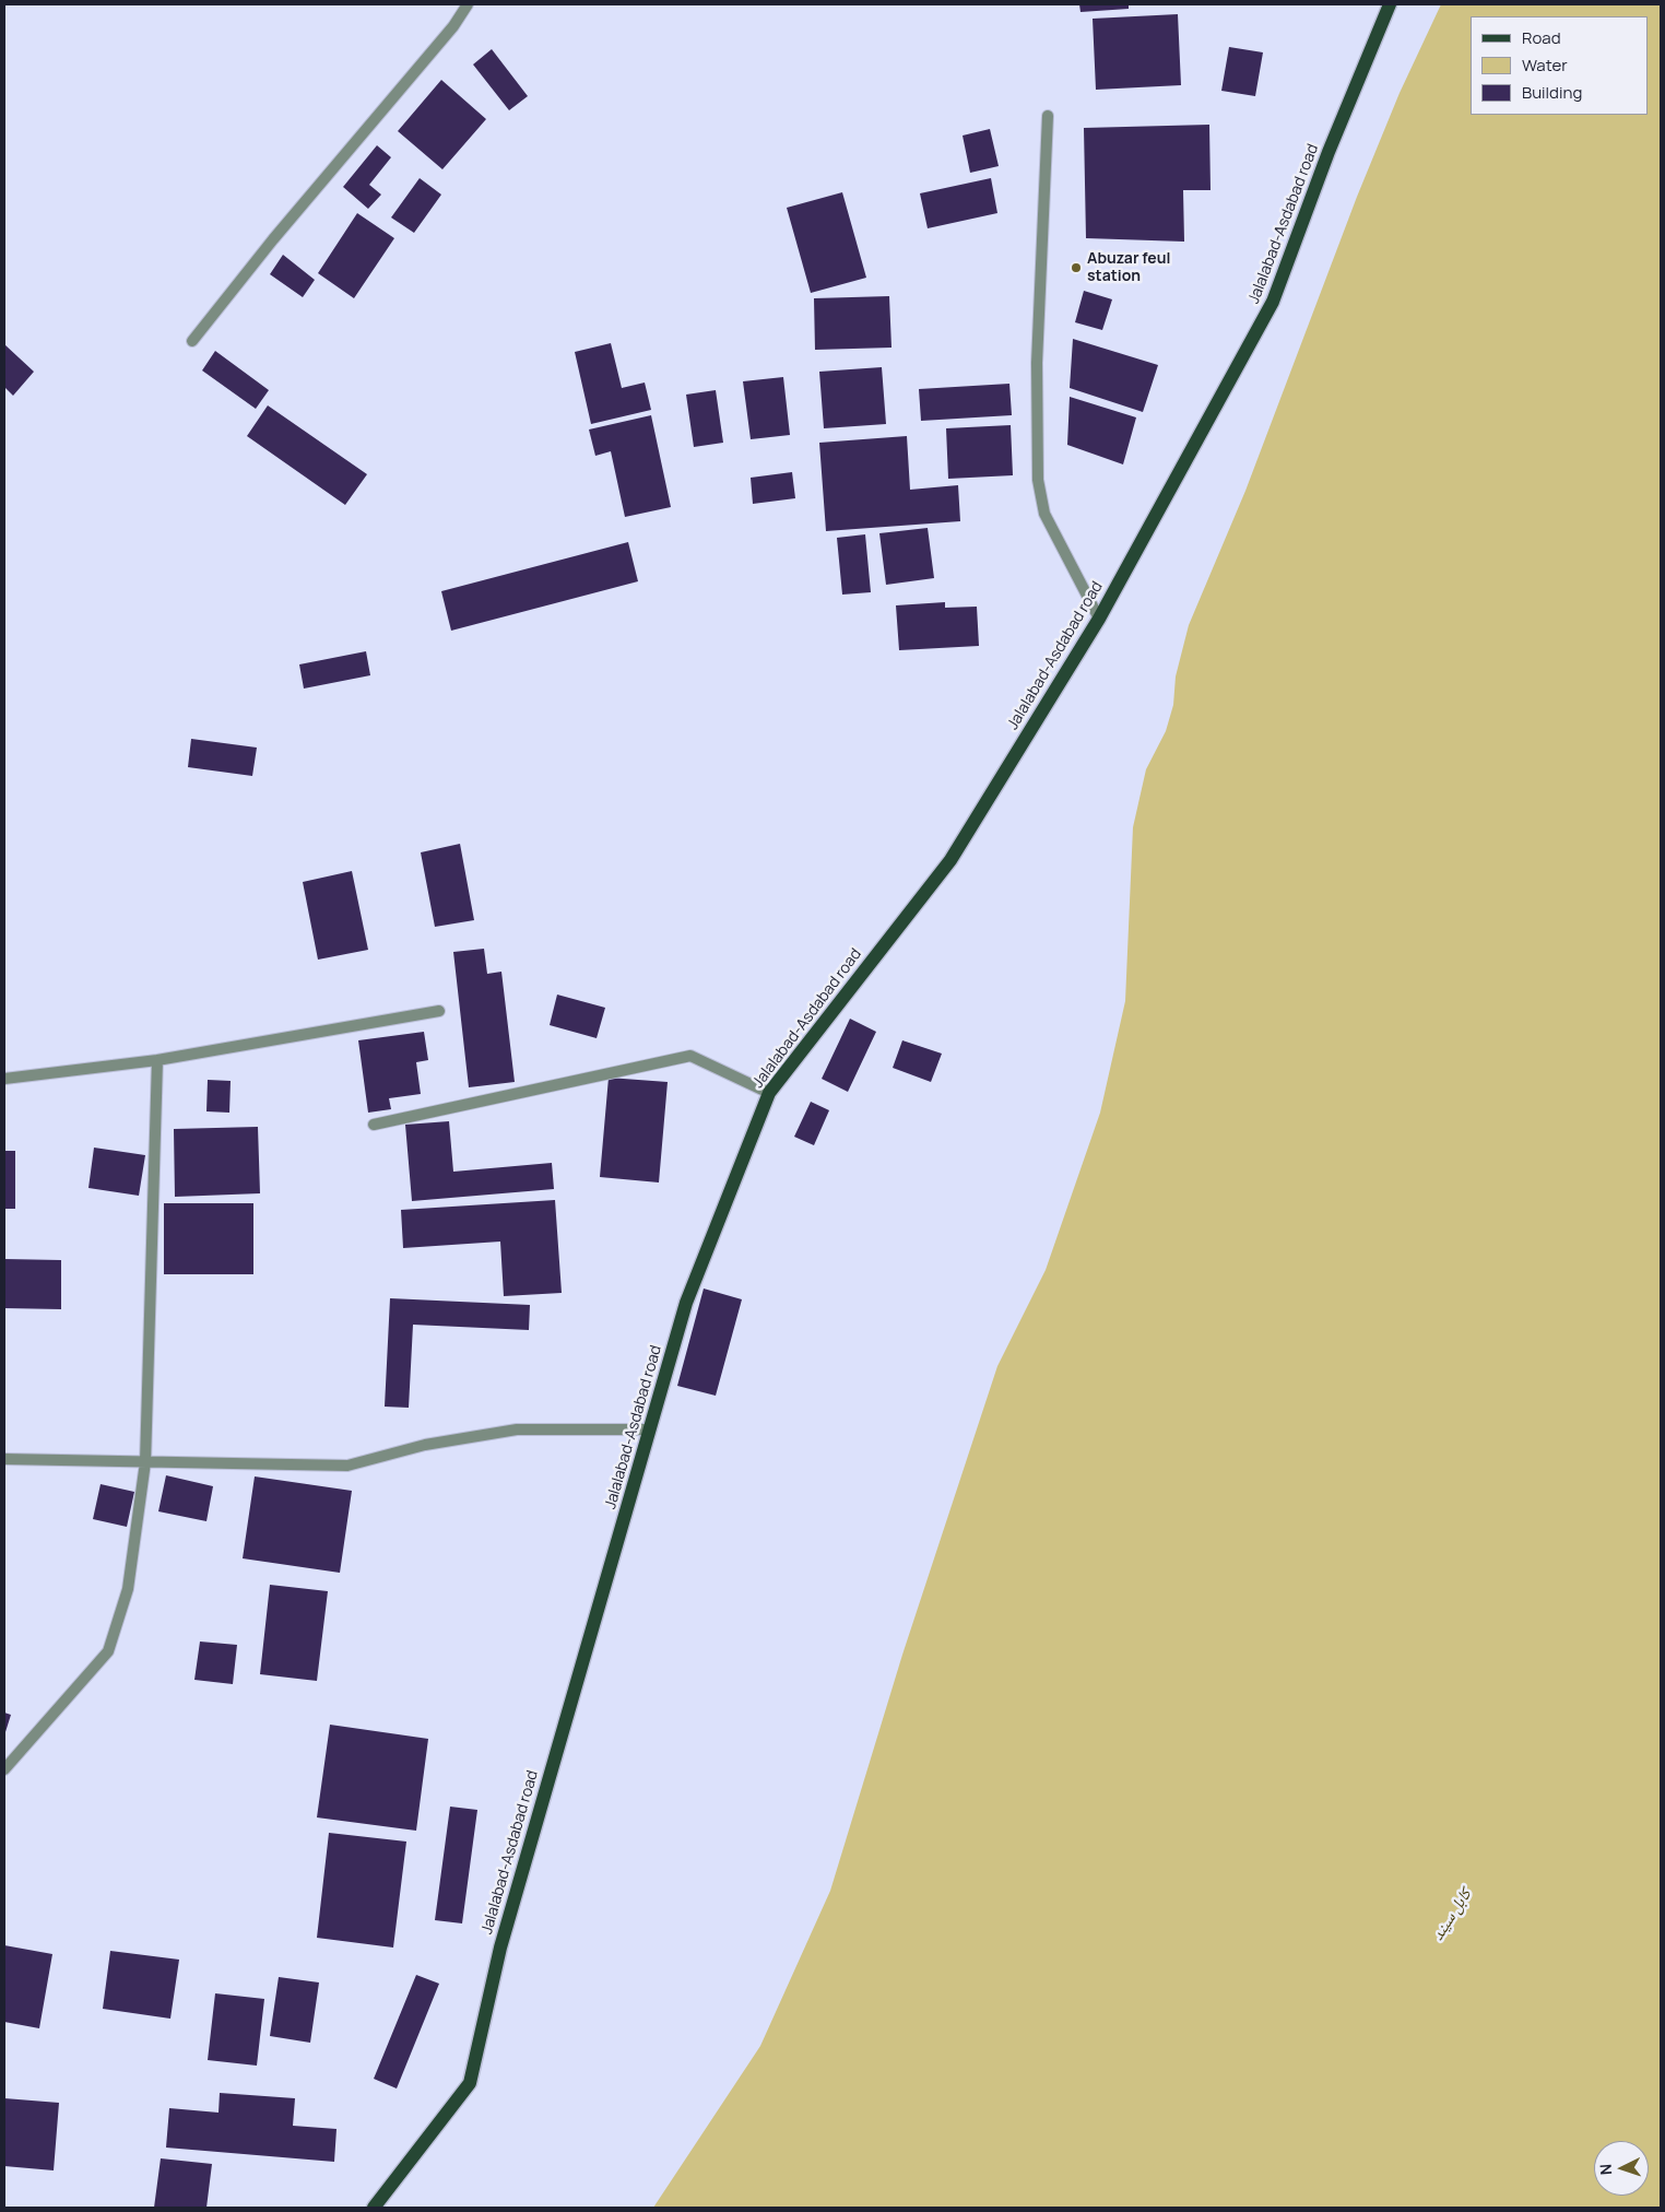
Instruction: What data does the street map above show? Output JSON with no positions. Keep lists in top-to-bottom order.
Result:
{
  "streets": {
    "main road": ["Jalalabad-Asdabad road"]
  },
  "water": ["کابل سيند"],
  "places": ["Abuzar feul station"],
  "legend": ["Road", "Water", "Building"],
  "north": "left"
}
